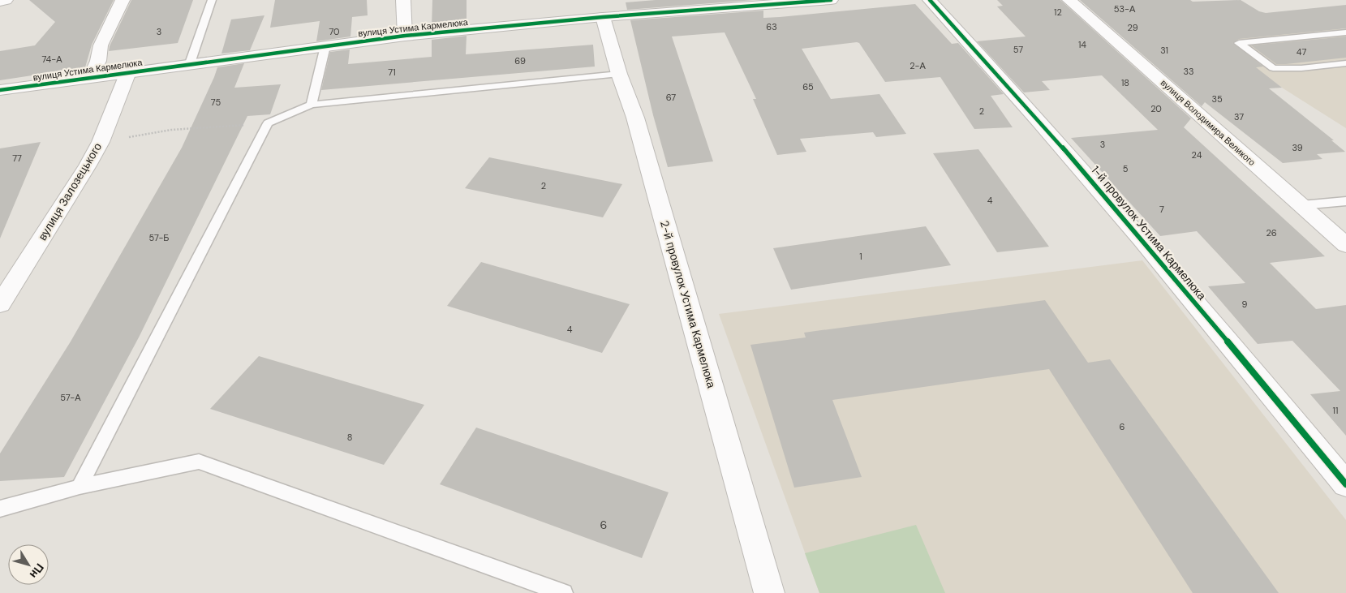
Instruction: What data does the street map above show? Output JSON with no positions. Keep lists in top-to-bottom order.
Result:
{
  "streets": {
    "street": [
      "вулиця Устима Кармелюка",
      "вулиця Володимира Великого",
      "вулиця Залозецького",
      "1-й провулок Устима Кармелюка",
      "2-й провулок Устима Кармелюка"
    ]
  },
  "crossings": [
    ["вулиця Устима Кармелюка", "вулиця Залозецького"],
    ["вулиця Устима Кармелюка", "2-й провулок Устима Кармелюка"]
  ],
  "house_numbers": [
    "53-А",
    "12",
    "63",
    "29",
    "3",
    "70",
    "14",
    "57",
    "31",
    "47",
    "74-А",
    "69",
    "2-А",
    "33",
    "71",
    "18",
    "65",
    "67",
    "35",
    "75",
    "20",
    "2",
    "37",
    "3",
    "39",
    "24",
    "77",
    "5",
    "2",
    "4",
    "7",
    "26",
    "57-Б",
    "1",
    "9",
    "4",
    "57-А",
    "11",
    "6",
    "8",
    "6"
  ],
  "north": "bottom right"
}
